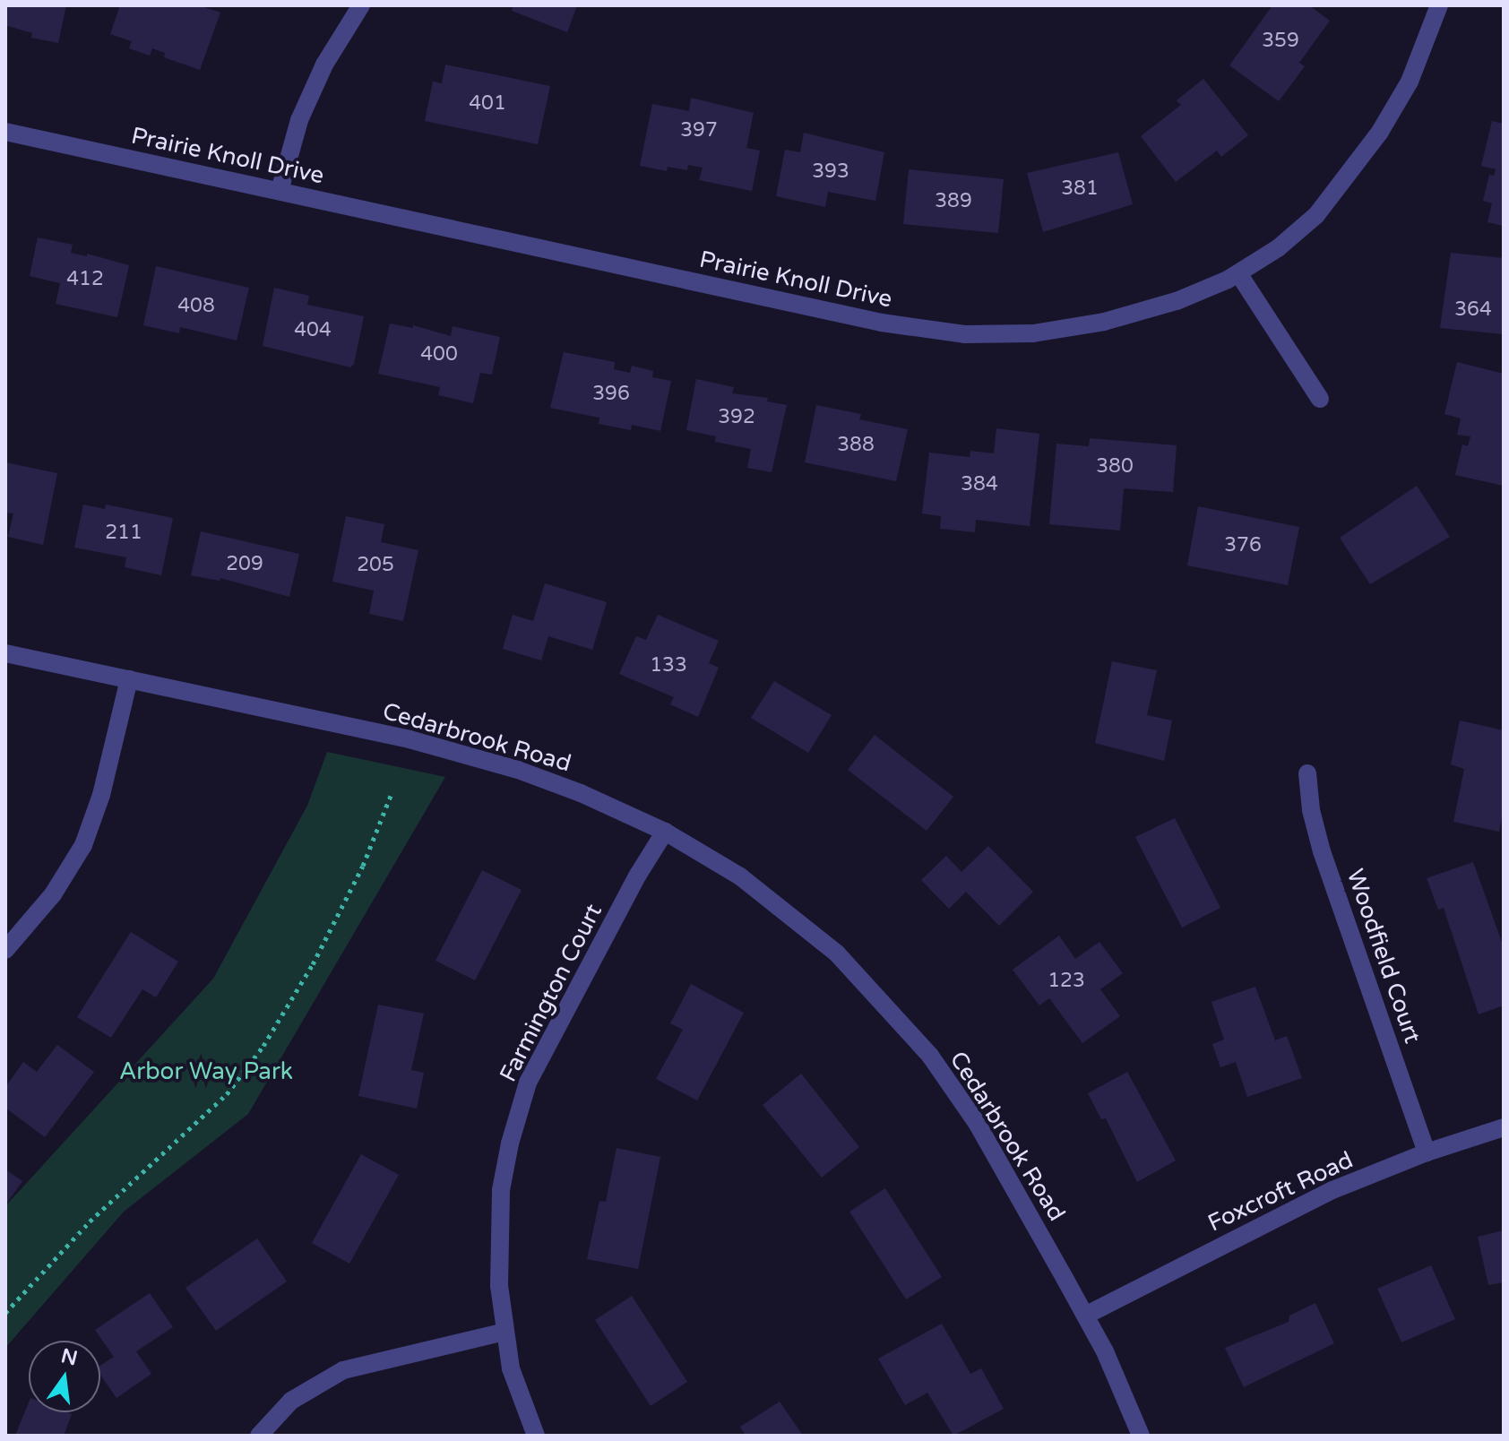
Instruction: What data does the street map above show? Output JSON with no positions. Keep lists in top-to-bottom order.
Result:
{
  "streets": {
    "street": [
      "Prairie Knoll Drive",
      "Cedarbrook Road",
      "Woodfield Court",
      "Farmington Court",
      "Foxcroft Road"
    ]
  },
  "crossings": [
    ["Cedarbrook Road", "Farmington Court"],
    ["Cedarbrook Road", "Foxcroft Road"],
    ["Woodfield Court", "Foxcroft Road"]
  ],
  "parks": ["Arbor Way Park"],
  "house_numbers": [
    "359",
    "401",
    "397",
    "393",
    "381",
    "389",
    "412",
    "408",
    "364",
    "404",
    "400",
    "396",
    "392",
    "388",
    "380",
    "384",
    "211",
    "376",
    "209",
    "205",
    "133",
    "123"
  ],
  "north": "top"
}
